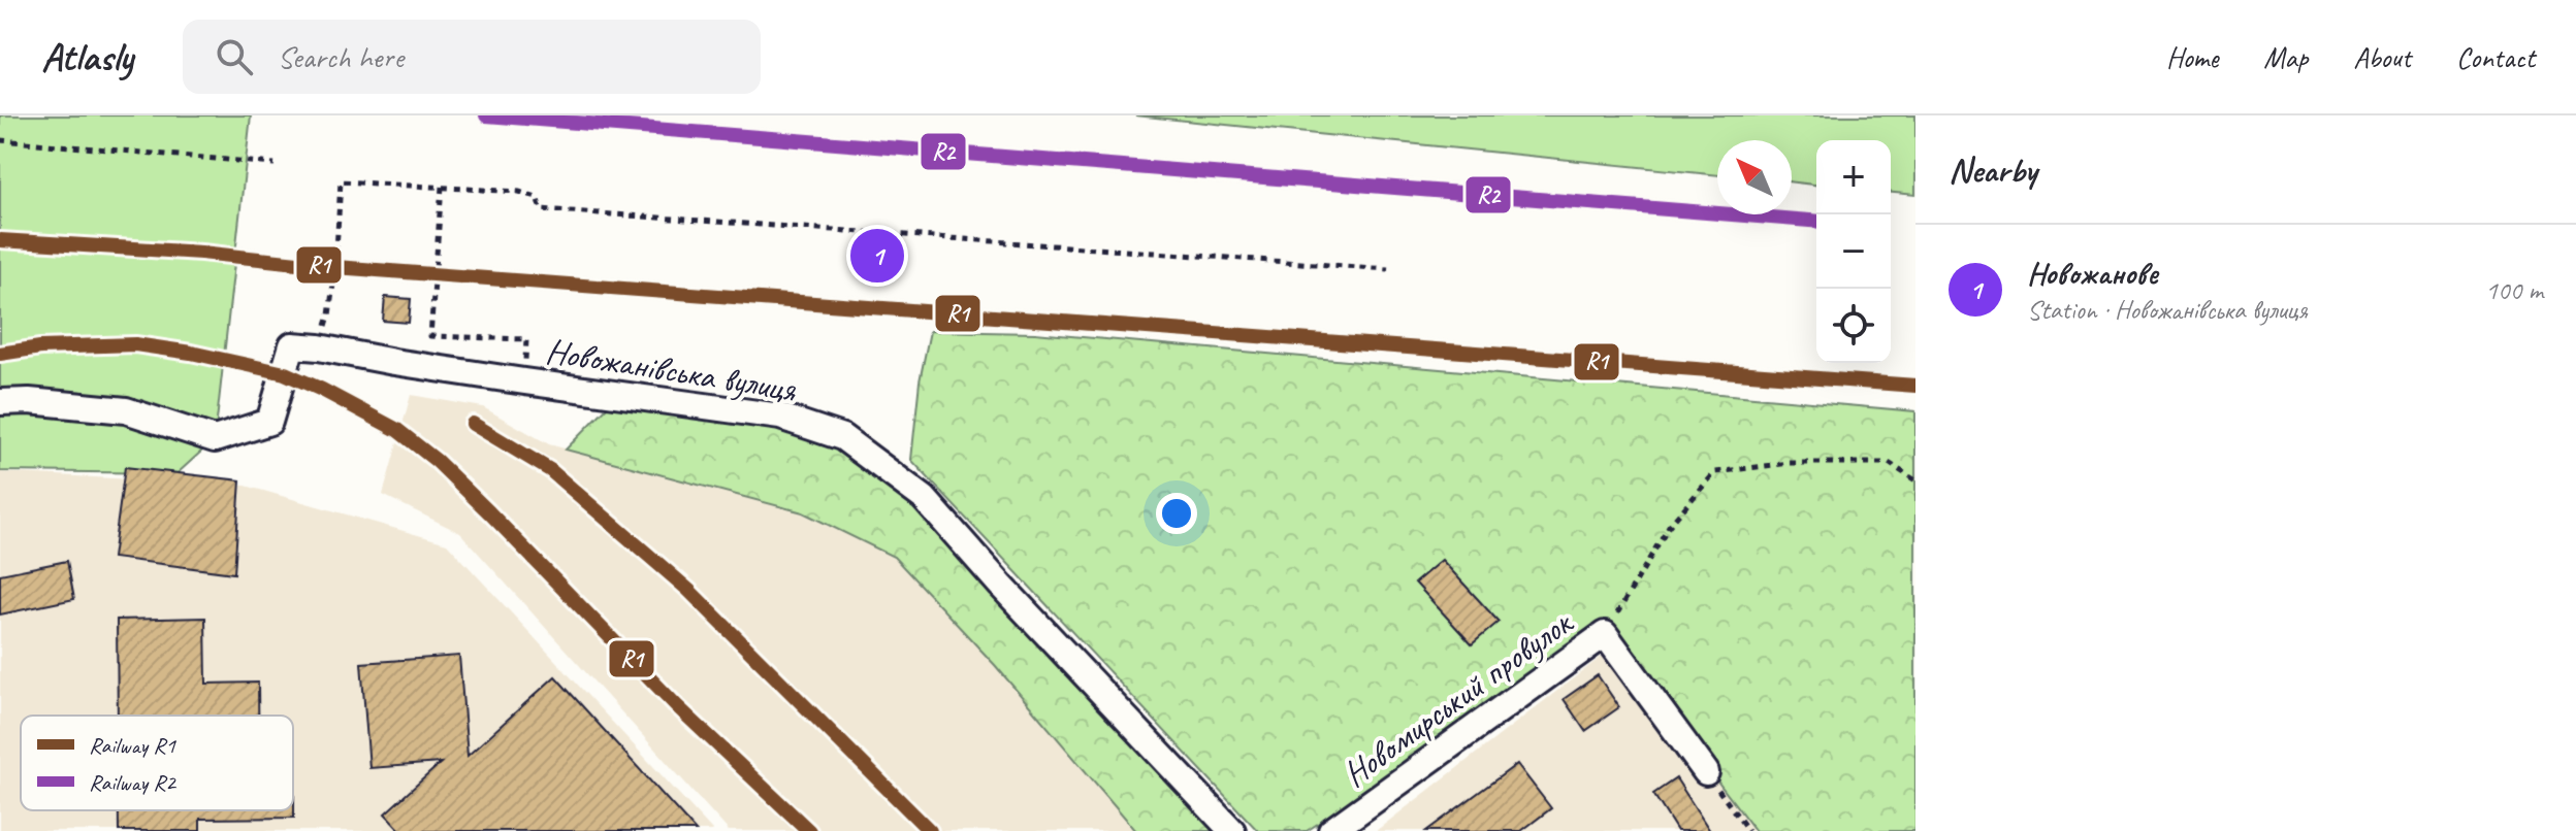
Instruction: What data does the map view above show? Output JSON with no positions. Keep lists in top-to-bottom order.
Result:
{
  "streets": {
    "street": ["Новожанівська вулиця", "Новомирський провулок"]
  },
  "lines": ["rail line R2", "rail line R1"],
  "legend": ["Railway R1", "Railway R2"],
  "north": "top left",
  "page": {
    "header": "Atlasly",
    "search": "Search here",
    "nav": [
      "Home",
      "Map",
      "About",
      "Contact"
    ],
    "heading": "Nearby",
    "map_buttons": ["+", "−"],
    "list": [
      {
        "mark": "1",
        "name": "Новожанове",
        "note": "Station · Новожанівська вулиця",
        "value": "100 m"
      }
    ],
    "pins": "1"
  }
}
